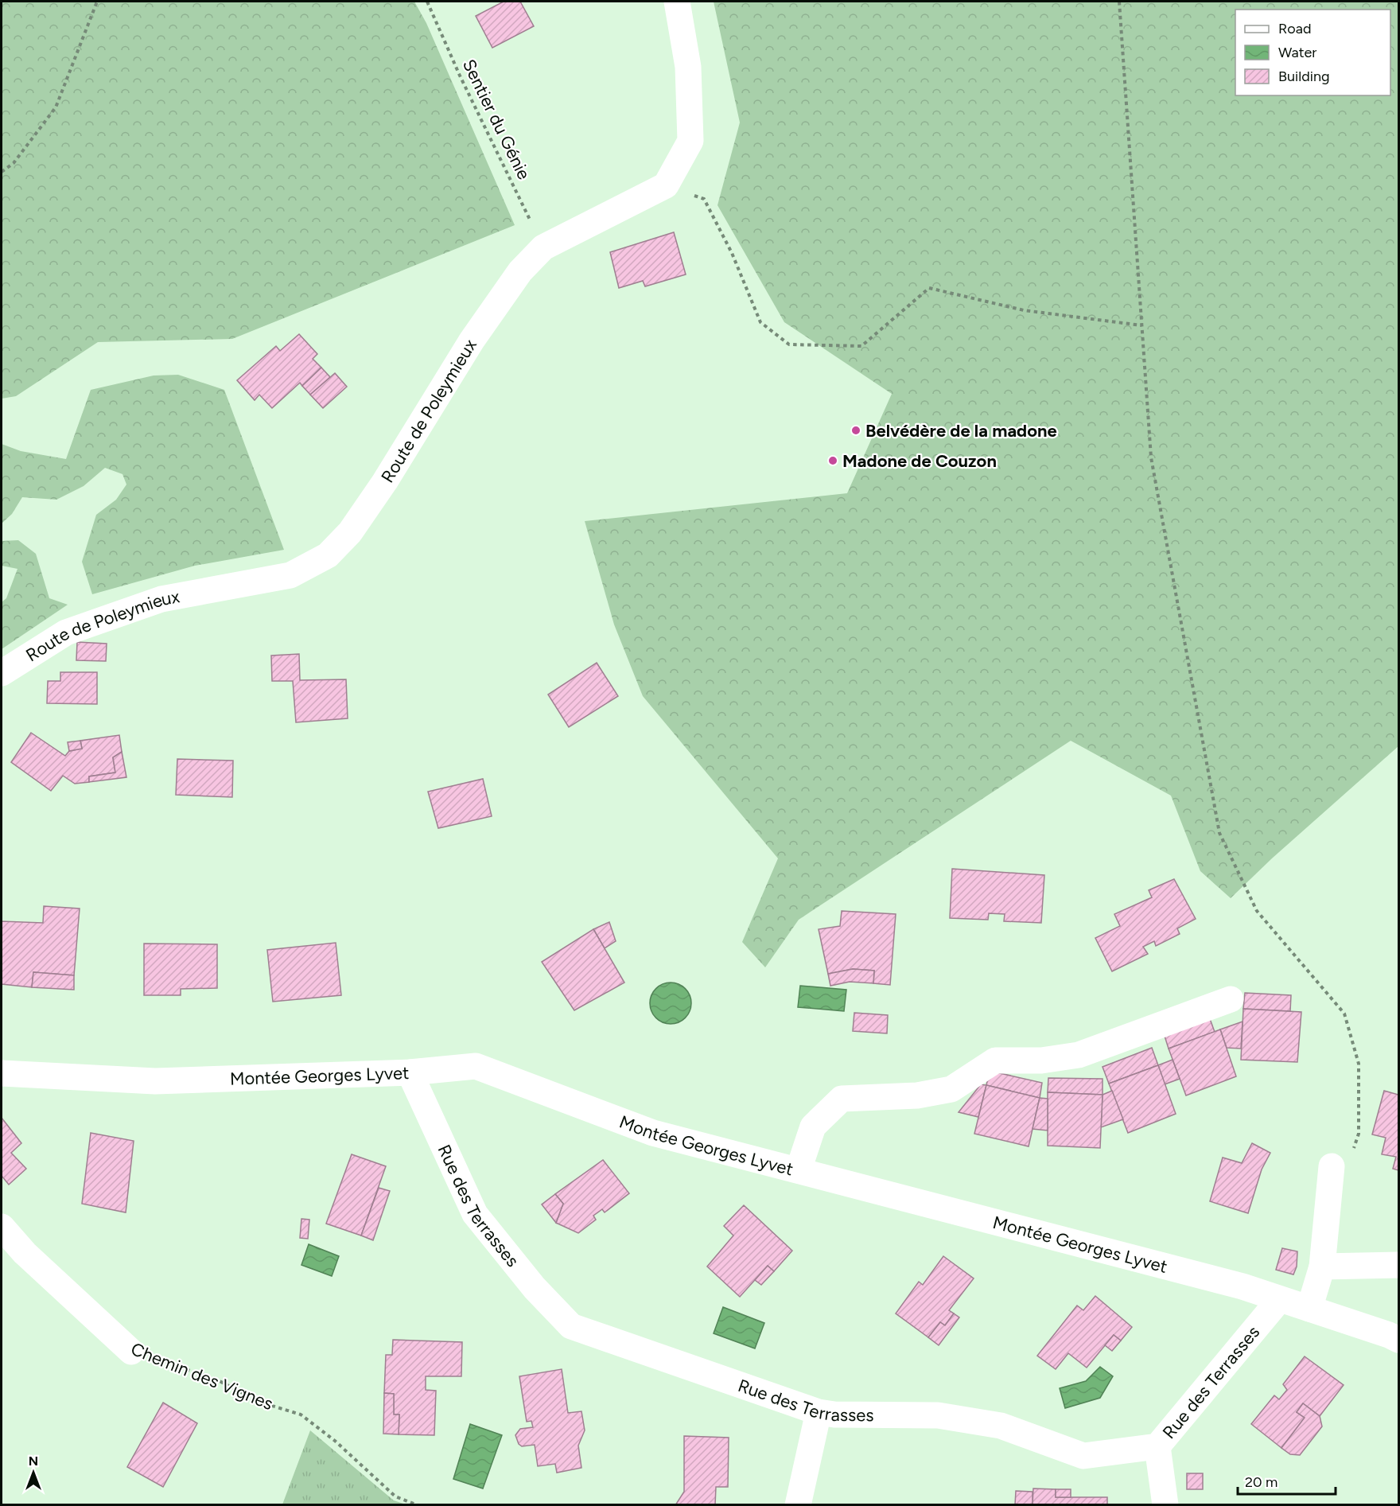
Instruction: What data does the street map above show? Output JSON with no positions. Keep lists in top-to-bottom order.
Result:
{
  "streets": {
    "street": [
      "Route de Poleymieux",
      "Montée Georges Lyvet",
      "Rue des Terrasses",
      "Chemin des Vignes"
    ],
    "path": ["Sentier du Génie"]
  },
  "crossings": [
    ["Sentier du Génie", "Route de Poleymieux"],
    ["Montée Georges Lyvet", "Rue des Terrasses"]
  ],
  "places": ["Belvédère de la madone", "Madone de Couzon"],
  "legend": ["Road", "Water", "Building"],
  "scale_bar": "20 m",
  "north": "top"
}
